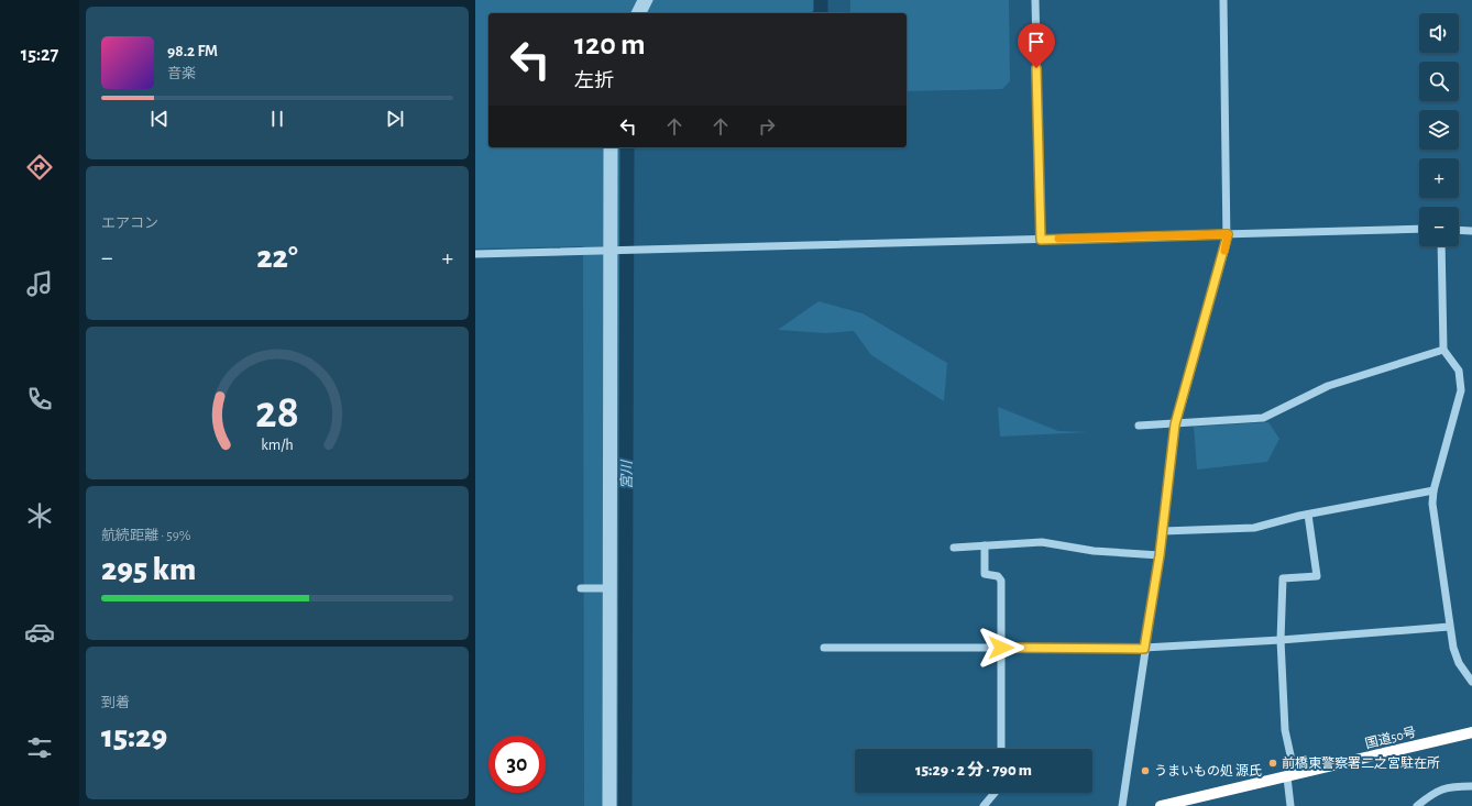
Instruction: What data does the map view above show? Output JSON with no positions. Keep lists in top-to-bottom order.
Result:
{
  "streets": {
    "highway": ["国道50号"]
  },
  "water": ["宮川"],
  "places": ["前橋東警察署二之宮駐在所", "うまいもの処 源氏"],
  "page": {
    "tabs": "15:27",
    "map_buttons": ["+", "−"],
    "turn": ["120 m", "左折"],
    "song": ["98.2 FM", "音楽"],
    "tile": [
      "エアコン",
      ["航続距離 · 59%", "295 km"],
      ["到着", "15:29"]
    ],
    "heat": ["−", "22°", "+"],
    "limit": "30",
    "trip": "15:29 · 2 分 · 790 m",
    "gauge": ["28", "km/h"]
  }
}
